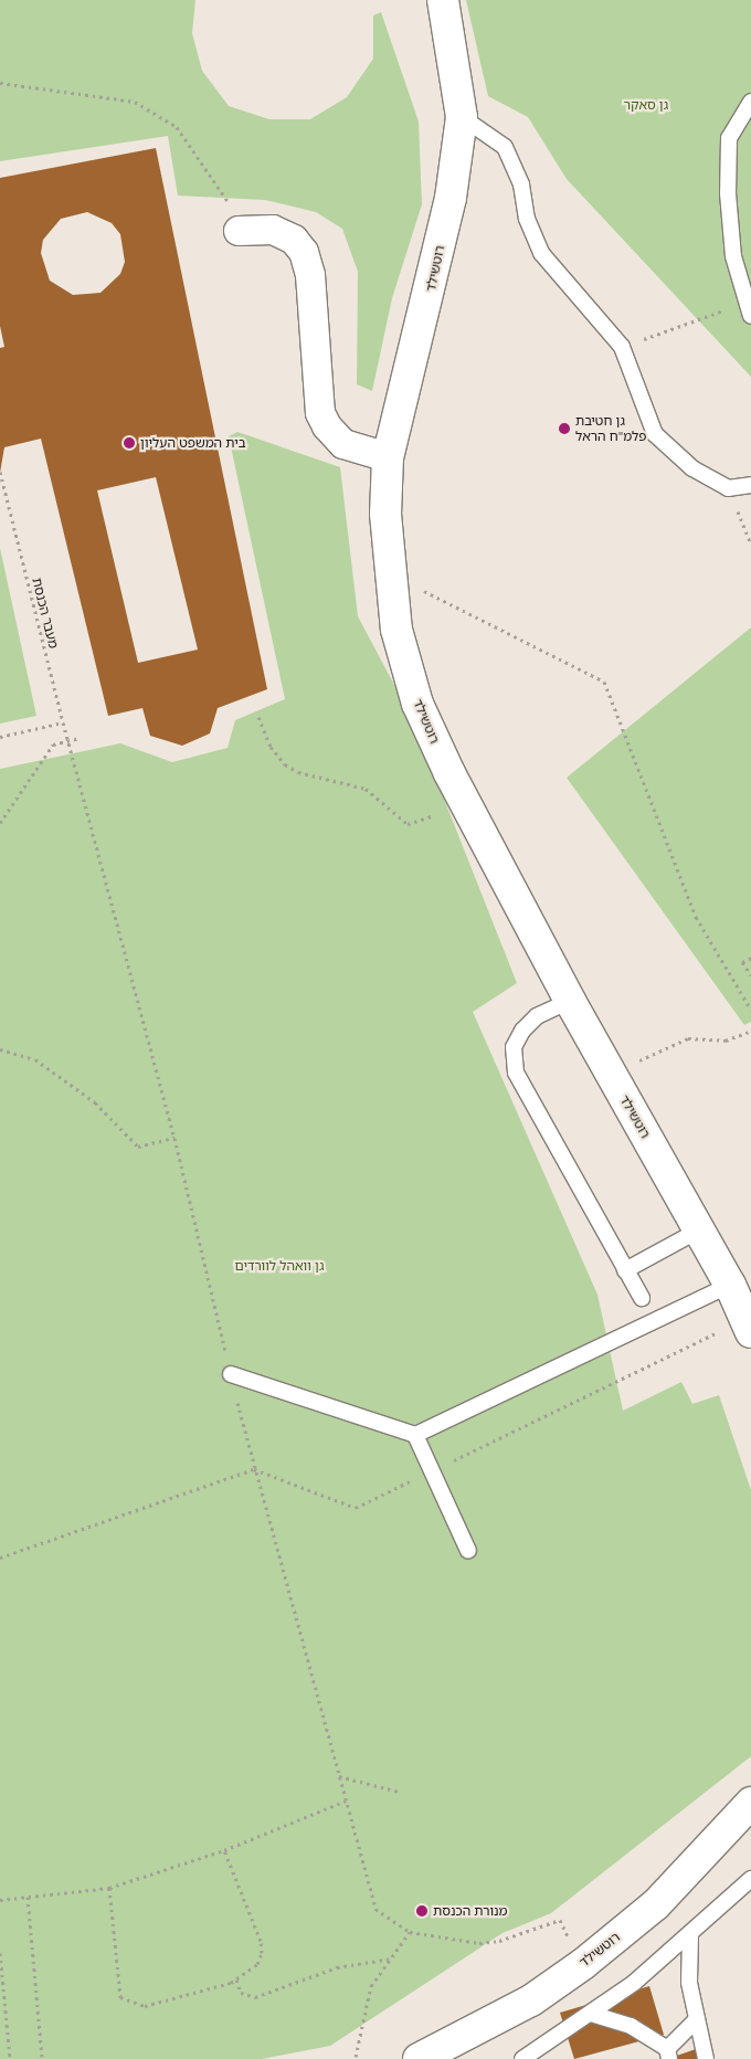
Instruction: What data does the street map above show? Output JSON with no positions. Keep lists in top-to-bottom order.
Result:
{
  "streets": {
    "street": ["רוטשילד"],
    "path": ["מעבר הכנסת"]
  },
  "parks": ["גן סאקר", "גן וואהל לוורדים"],
  "places": ["גן חטיבת פלמ\"ח הראל", "בית המשפט העליון", "מנורת הכנסת"]
}
